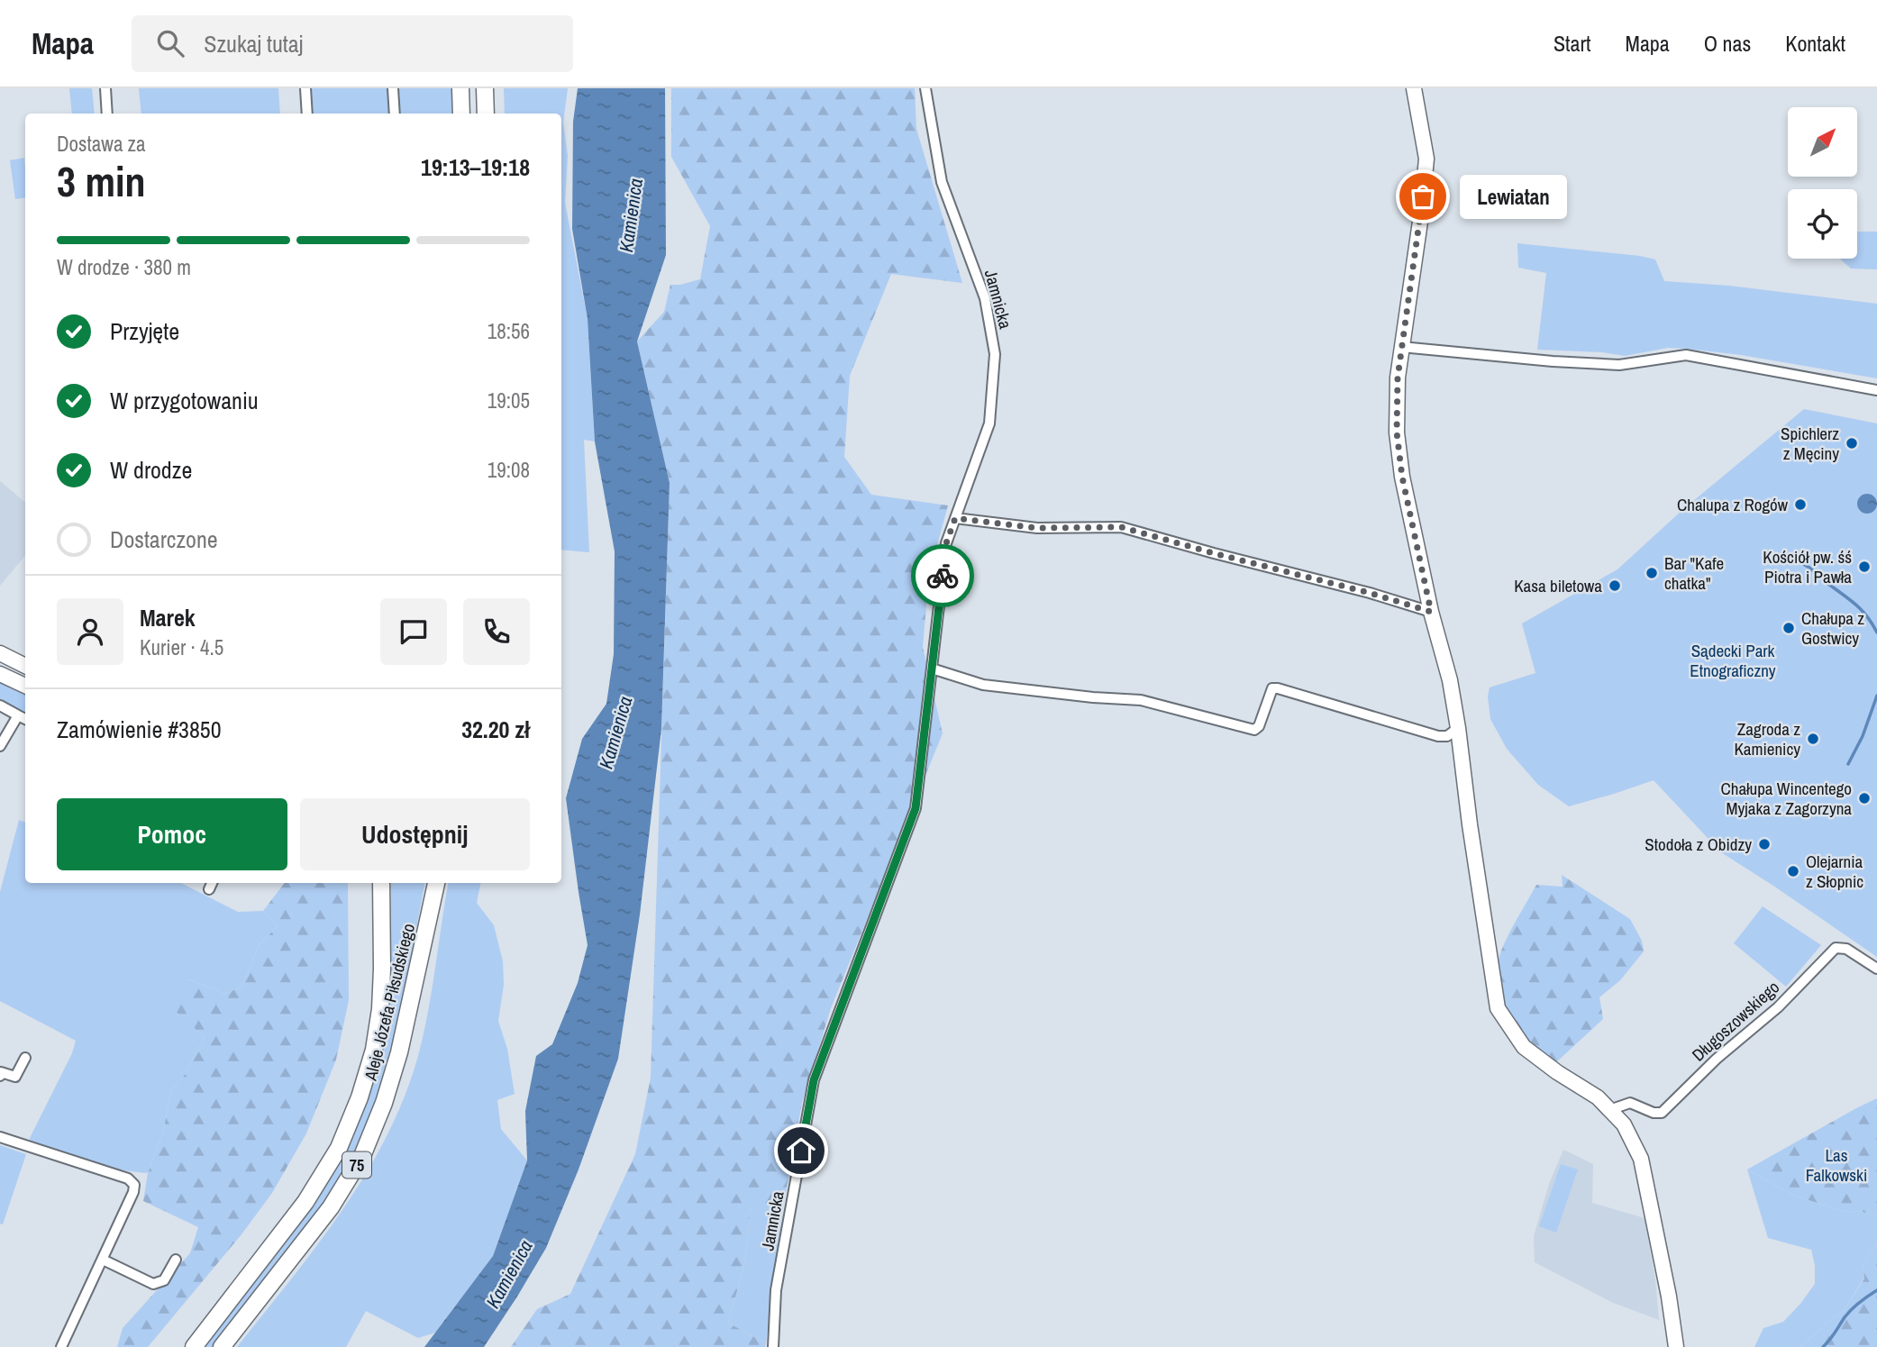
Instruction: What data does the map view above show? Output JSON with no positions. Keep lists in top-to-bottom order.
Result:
{
  "streets": {
    "main road": ["Aleje Józefa Piłsudskiego", "75"],
    "street": ["Jamnicka", "Długoszowskiego"]
  },
  "water": ["Kamienica"],
  "parks": ["Sądecki Park Etnograficzny", "Las Falkowski"],
  "places": [
    "Lewiatan",
    "Spichlerz z Męciny",
    "Chalupa z Rogów",
    "Kościół pw. śś Piotra i Pawła",
    "Bar \"Kafe chatka\"",
    "Kasa biletowa",
    "Chałupa z Gostwicy",
    "Zagroda z Kamienicy",
    "Chałupa Wincentego Myjaka z Zagorzyna",
    "Stodoła z Obidzy",
    "Olejarnia z Słopnic"
  ],
  "north": "top right",
  "page": {
    "header": "Mapa",
    "search": "Szukaj tutaj",
    "nav": [
      "Start",
      "Mapa",
      "O nas",
      "Kontakt"
    ],
    "heading": ["3 min", "Dostawa za", "19:13–19:18"],
    "panel": [
      "Marek",
      "Kurier · 4.5",
      "Zamówienie #3850",
      "32.20 zł"
    ],
    "bubble": "Lewiatan",
    "bar": "W drodze · 380 m",
    "list": [
      ["Przyjęte", "18:56"],
      ["W przygotowaniu", "19:05"],
      ["W drodze", "19:08"],
      "Dostarczone"
    ],
    "buttons": ["Pomoc", "Udostępnij"]
  }
}
